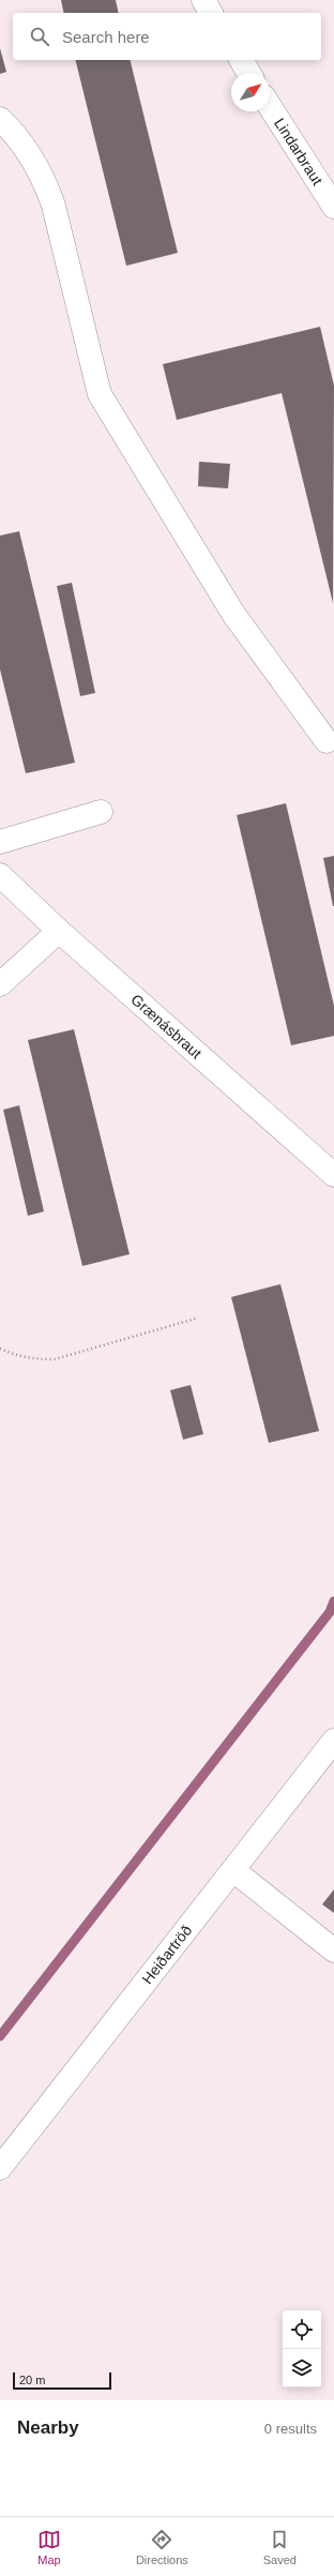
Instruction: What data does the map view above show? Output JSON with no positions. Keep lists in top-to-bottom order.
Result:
{
  "streets": {
    "street": ["Lindarbraut", "Grænásbraut", "Heiðartröð"]
  },
  "scale_bar": "20 m",
  "north": "top right",
  "page": {
    "search": "Search here",
    "scale": "20 m",
    "heading": ["Nearby", "0 results"],
    "nav": ["Map", "Directions", "Saved"]
  }
}
